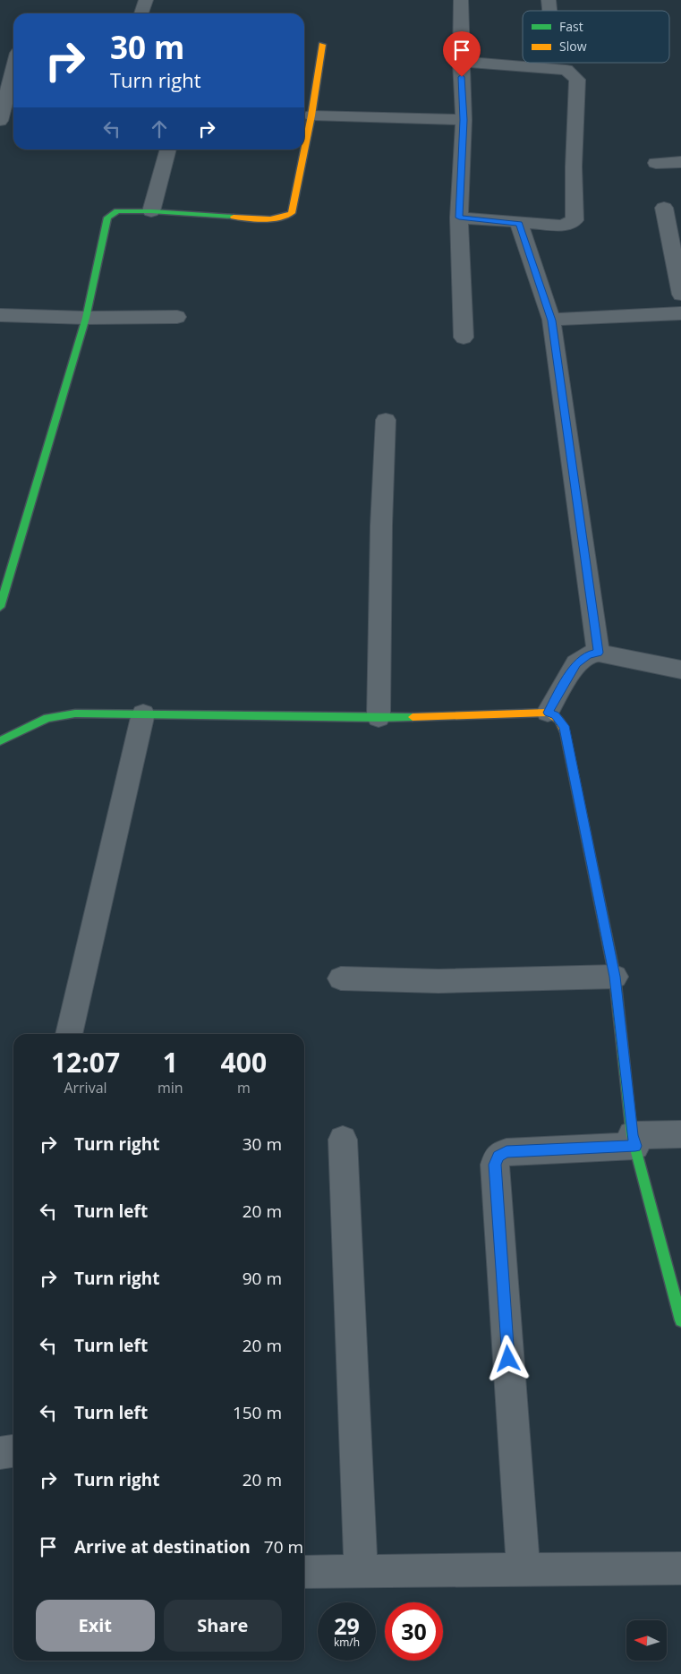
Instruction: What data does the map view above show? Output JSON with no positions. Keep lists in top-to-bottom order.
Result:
{
  "legend": ["Fast", "Slow"],
  "north": "left",
  "page": {
    "turn": ["30 m", "Turn right"],
    "eta": [
      "12:07",
      "Arrival",
      "1",
      "min",
      "400",
      "m"
    ],
    "list": [
      {
        "name": "Turn right",
        "value": "30 m"
      },
      {
        "name": "Turn left",
        "value": "20 m"
      },
      {
        "name": "Turn right",
        "value": "90 m"
      },
      {
        "name": "Turn left",
        "value": "20 m"
      },
      {
        "name": "Turn left",
        "value": "150 m"
      },
      {
        "name": "Turn right",
        "value": "20 m"
      },
      {
        "name": "Arrive at destination",
        "value": "70 m"
      }
    ],
    "buttons": ["Exit", "Share"],
    "speed": "29 km/h",
    "limit": "30"
  }
}
